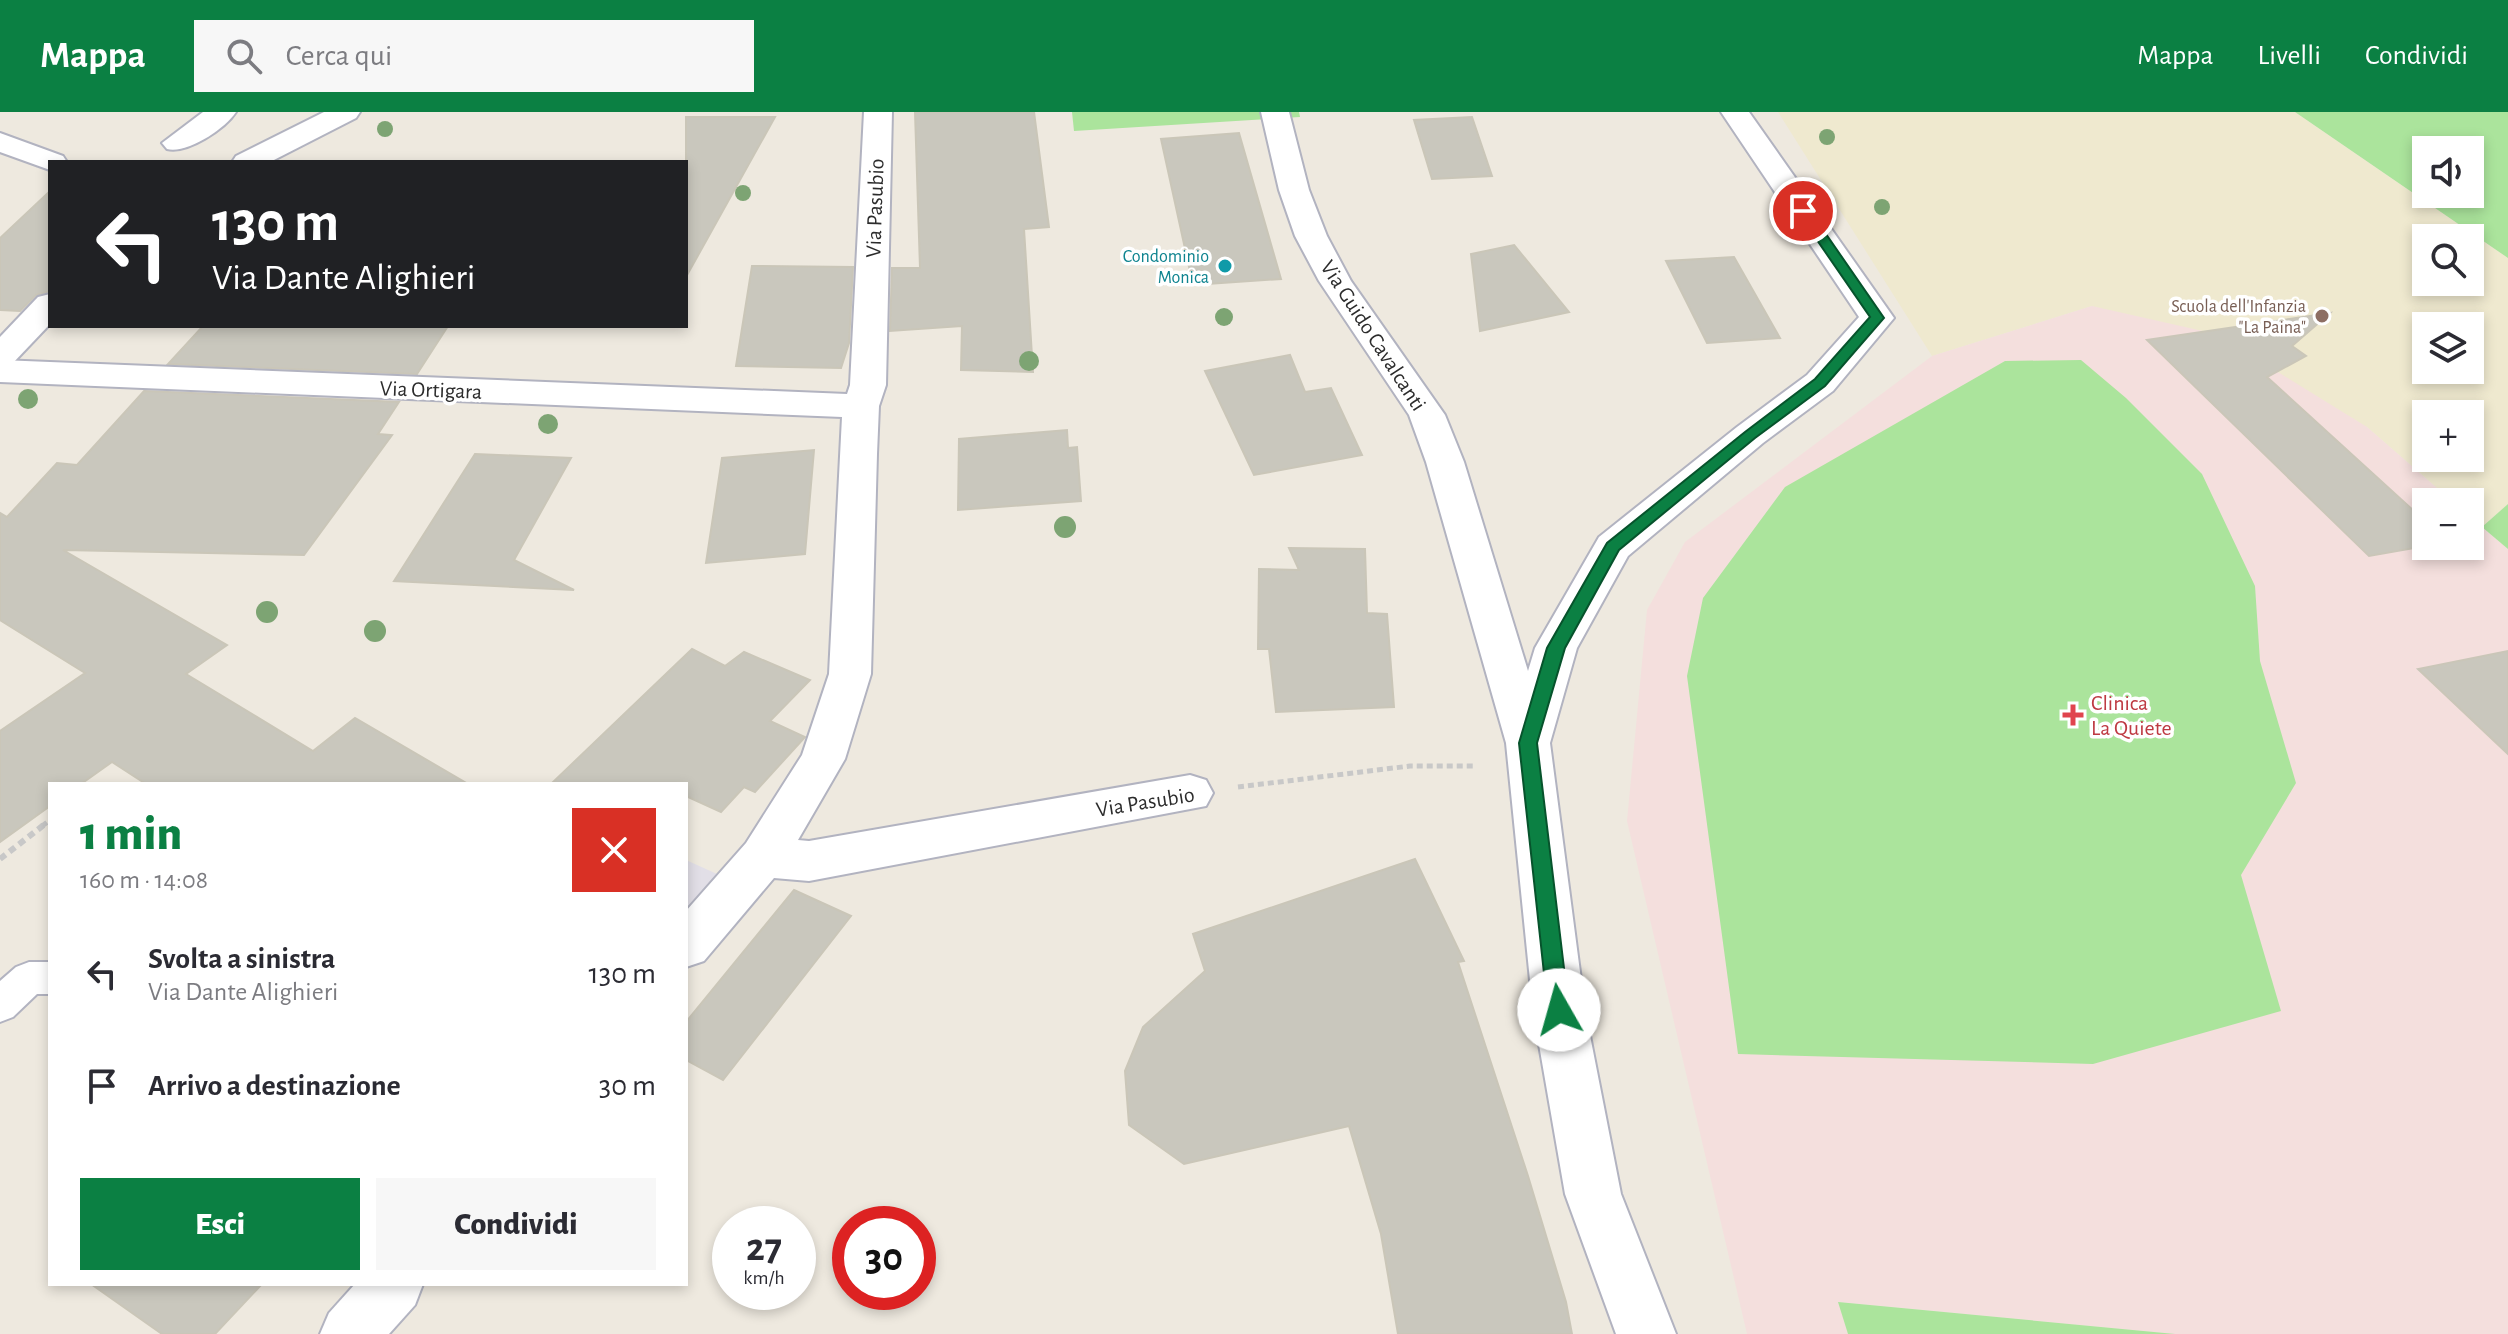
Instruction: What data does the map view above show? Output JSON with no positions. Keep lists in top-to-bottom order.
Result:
{
  "streets": {
    "street": ["Via Pasubio", "Via Guido Cavalcanti", "Via Ortigara"]
  },
  "crossings": [
    ["Via Pasubio", "Via Guido Cavalcanti"],
    ["Via Pasubio", "Via Ortigara"]
  ],
  "places": {
    "other": ["Condominio Monica", "Scuola dell'Infanzia \"La Paina\""],
    "health": ["Clinica La Quiete"]
  },
  "page": {
    "header": "Mappa",
    "search": "Cerca qui",
    "nav": ["Mappa", "Livelli", "Condividi"],
    "map_buttons": ["+", "−"],
    "turn": ["130 m", "Via Dante Alighieri"],
    "heading": ["1 min", "160 m · 14:08"],
    "list": [
      {
        "name": "Svolta a sinistra",
        "note": "Via Dante Alighieri",
        "value": "130 m"
      },
      {
        "name": "Arrivo a destinazione",
        "value": "30 m"
      }
    ],
    "buttons": ["Esci", "Condividi"],
    "speed": "27 km/h",
    "limit": "30"
  }
}
